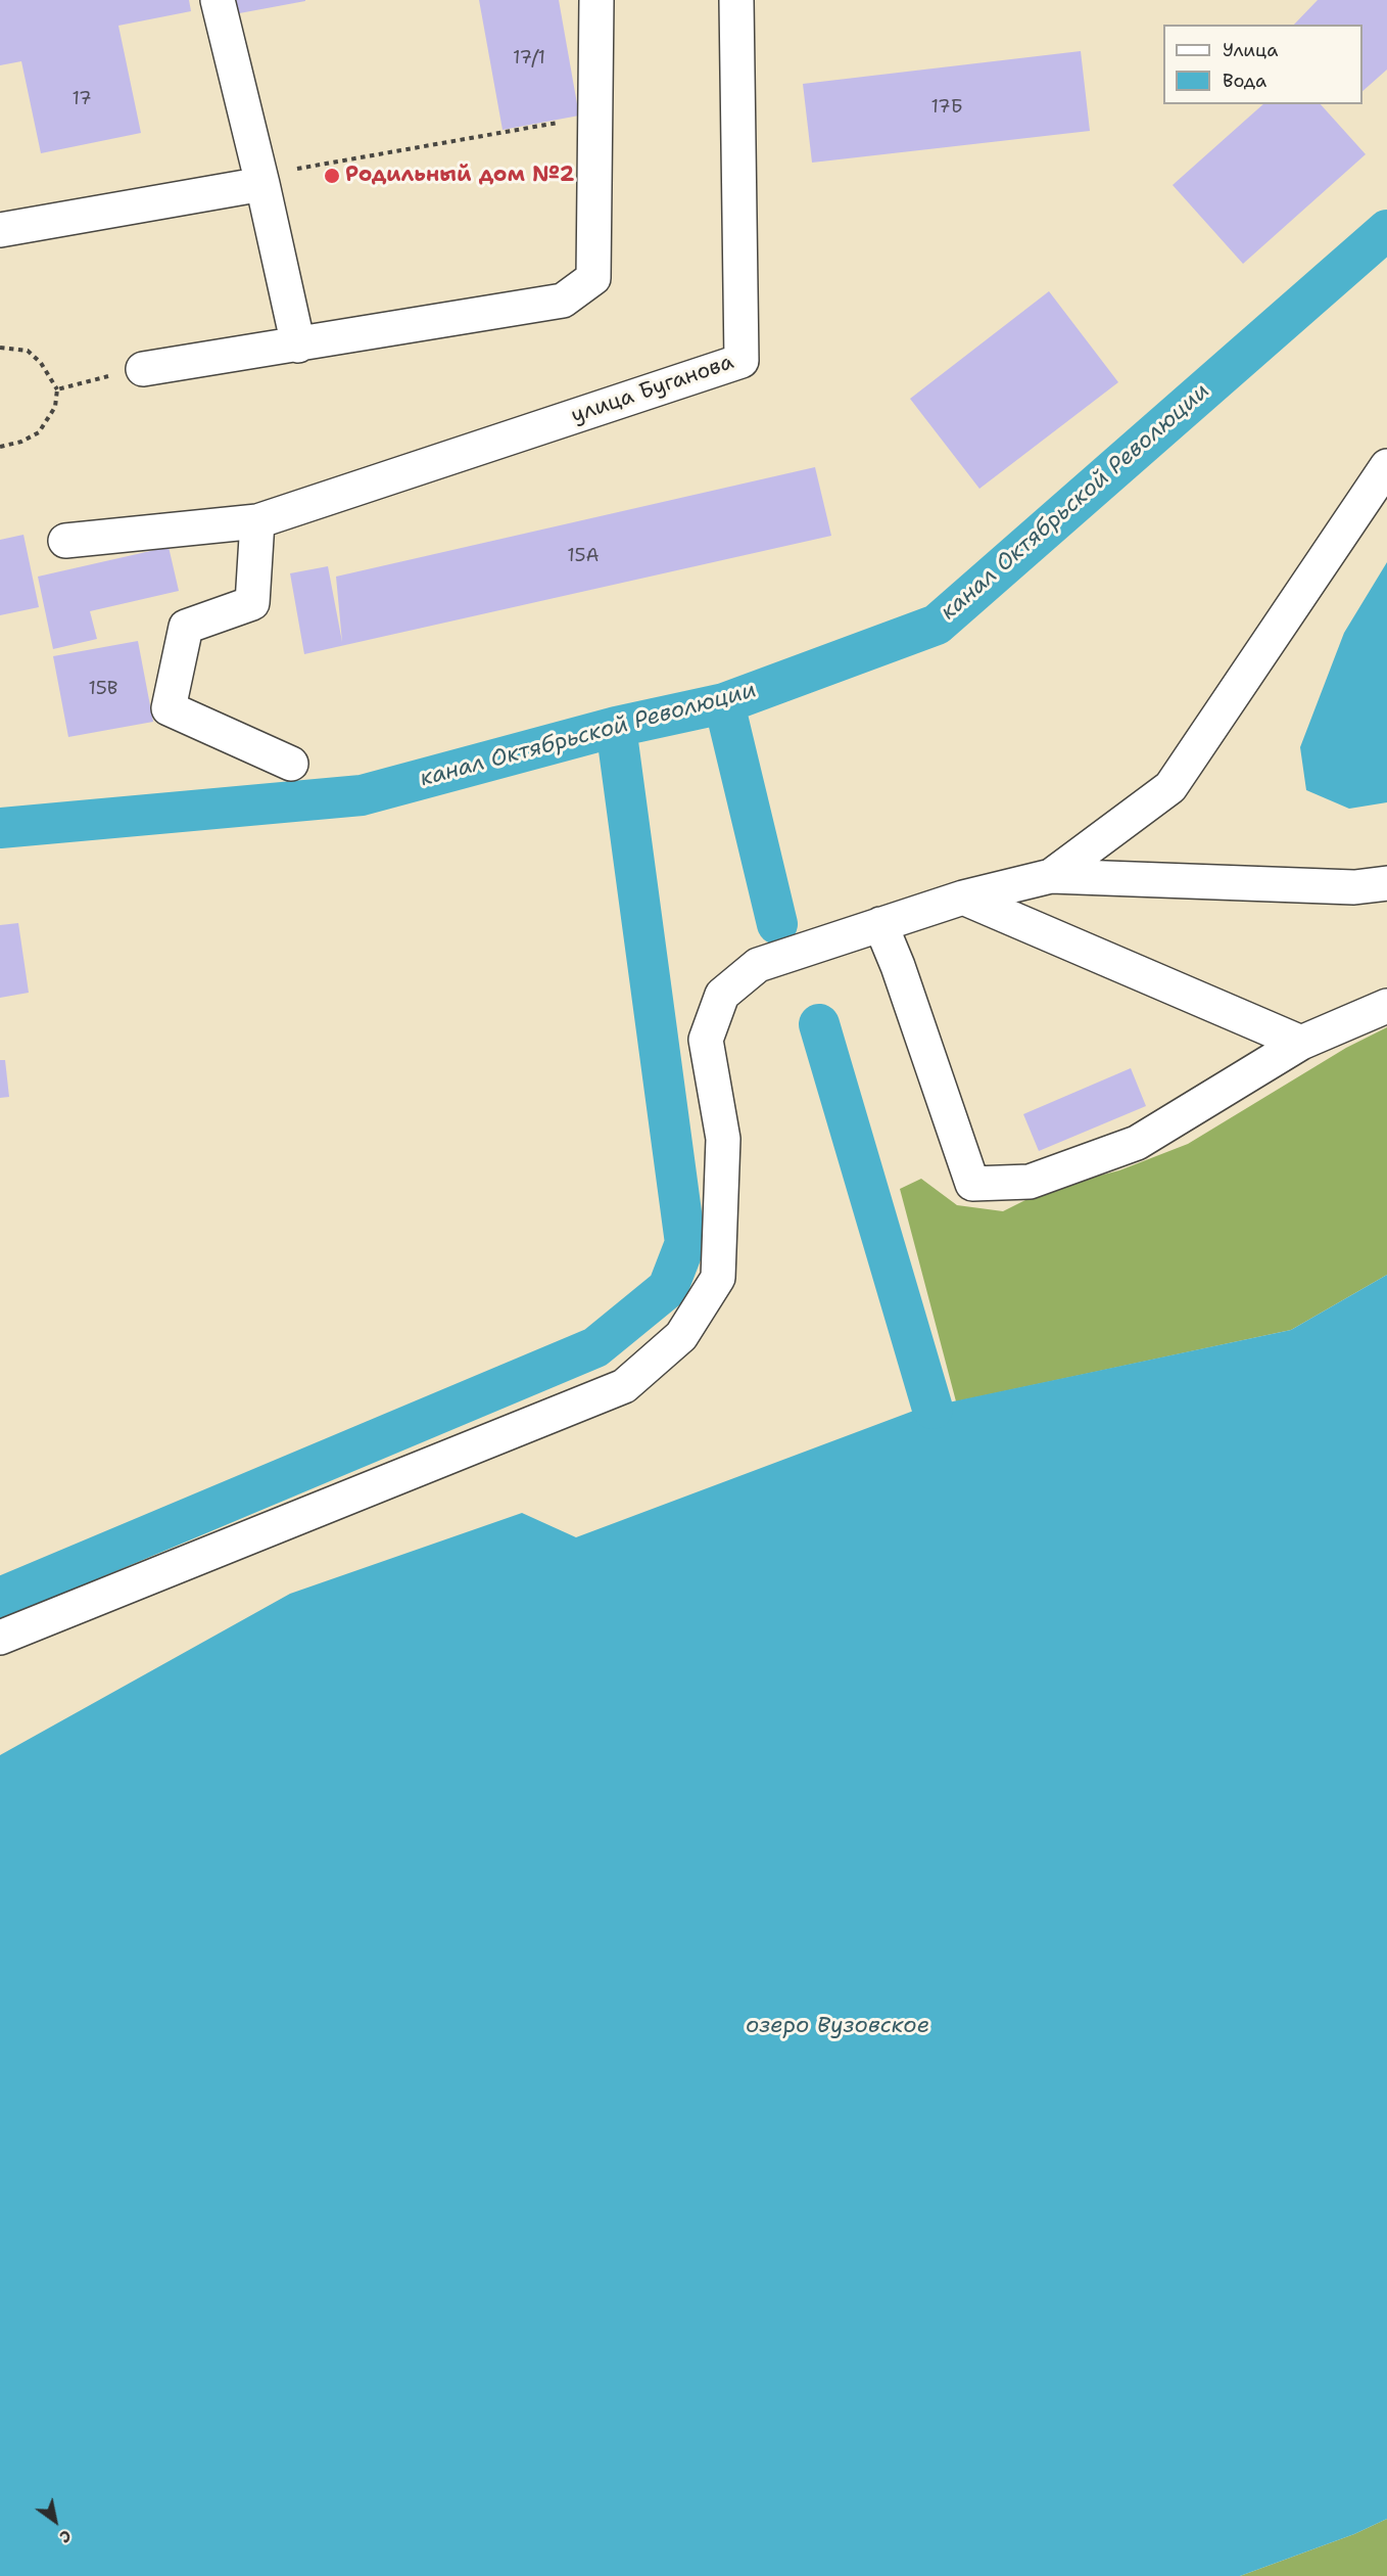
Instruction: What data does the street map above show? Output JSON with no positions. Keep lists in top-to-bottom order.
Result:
{
  "streets": {
    "street": ["улица Буганова"]
  },
  "water": ["канал Октябрьской Революции", "озеро Вузовское"],
  "places": ["Родильный дом №2"],
  "house_numbers": [
    "17/1",
    "17",
    "17Б",
    "15А",
    "15В"
  ],
  "legend": ["Улица", "Вода"],
  "north": "bottom right"
}
